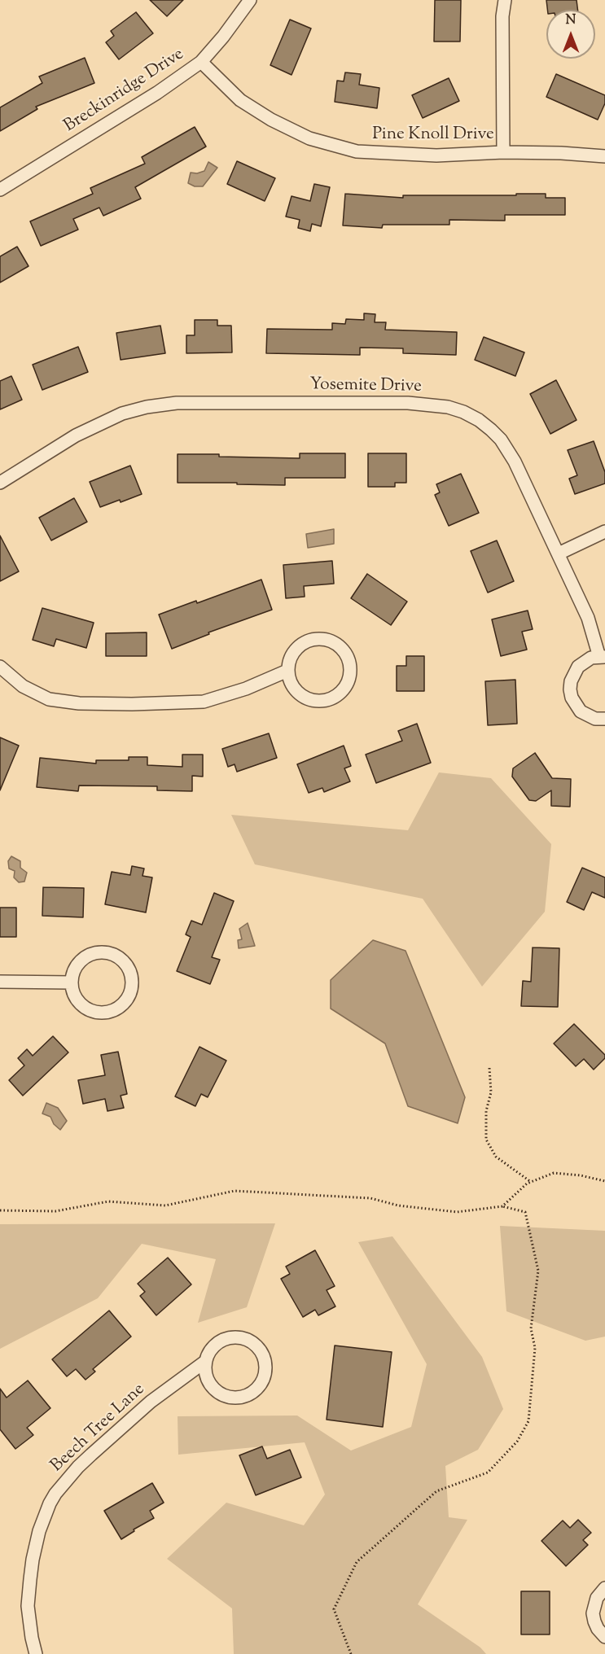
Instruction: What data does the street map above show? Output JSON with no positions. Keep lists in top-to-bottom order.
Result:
{
  "streets": {
    "street": [
      "Breckinridge Drive",
      "Pine Knoll Drive",
      "Yosemite Drive",
      "Beech Tree Lane"
    ]
  },
  "crossings": [
    ["Breckinridge Drive", "Pine Knoll Drive"]
  ],
  "north": "top"
}
